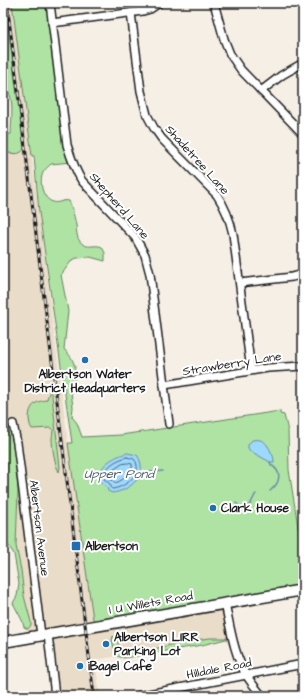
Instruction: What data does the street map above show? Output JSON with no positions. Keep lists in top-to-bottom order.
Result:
{
  "streets": {
    "main road": ["I U Willets Road"],
    "street": [
      "Shadetree Lane",
      "Shepherd Lane",
      "Strawberry Lane",
      "Albertson Avenue",
      "Hilldale Road"
    ]
  },
  "crossings": [
    ["Shadetree Lane", "Strawberry Lane"],
    ["Shepherd Lane", "Strawberry Lane"],
    ["Albertson Avenue", "I U Willets Road"]
  ],
  "water": ["Upper Pond"],
  "places": {
    "other": [
      "Albertson Water District Headquarters",
      "Clark House",
      "Albertson LIRR Parking Lot",
      "iBagel Cafe"
    ],
    "transit": ["Albertson"]
  }
}
